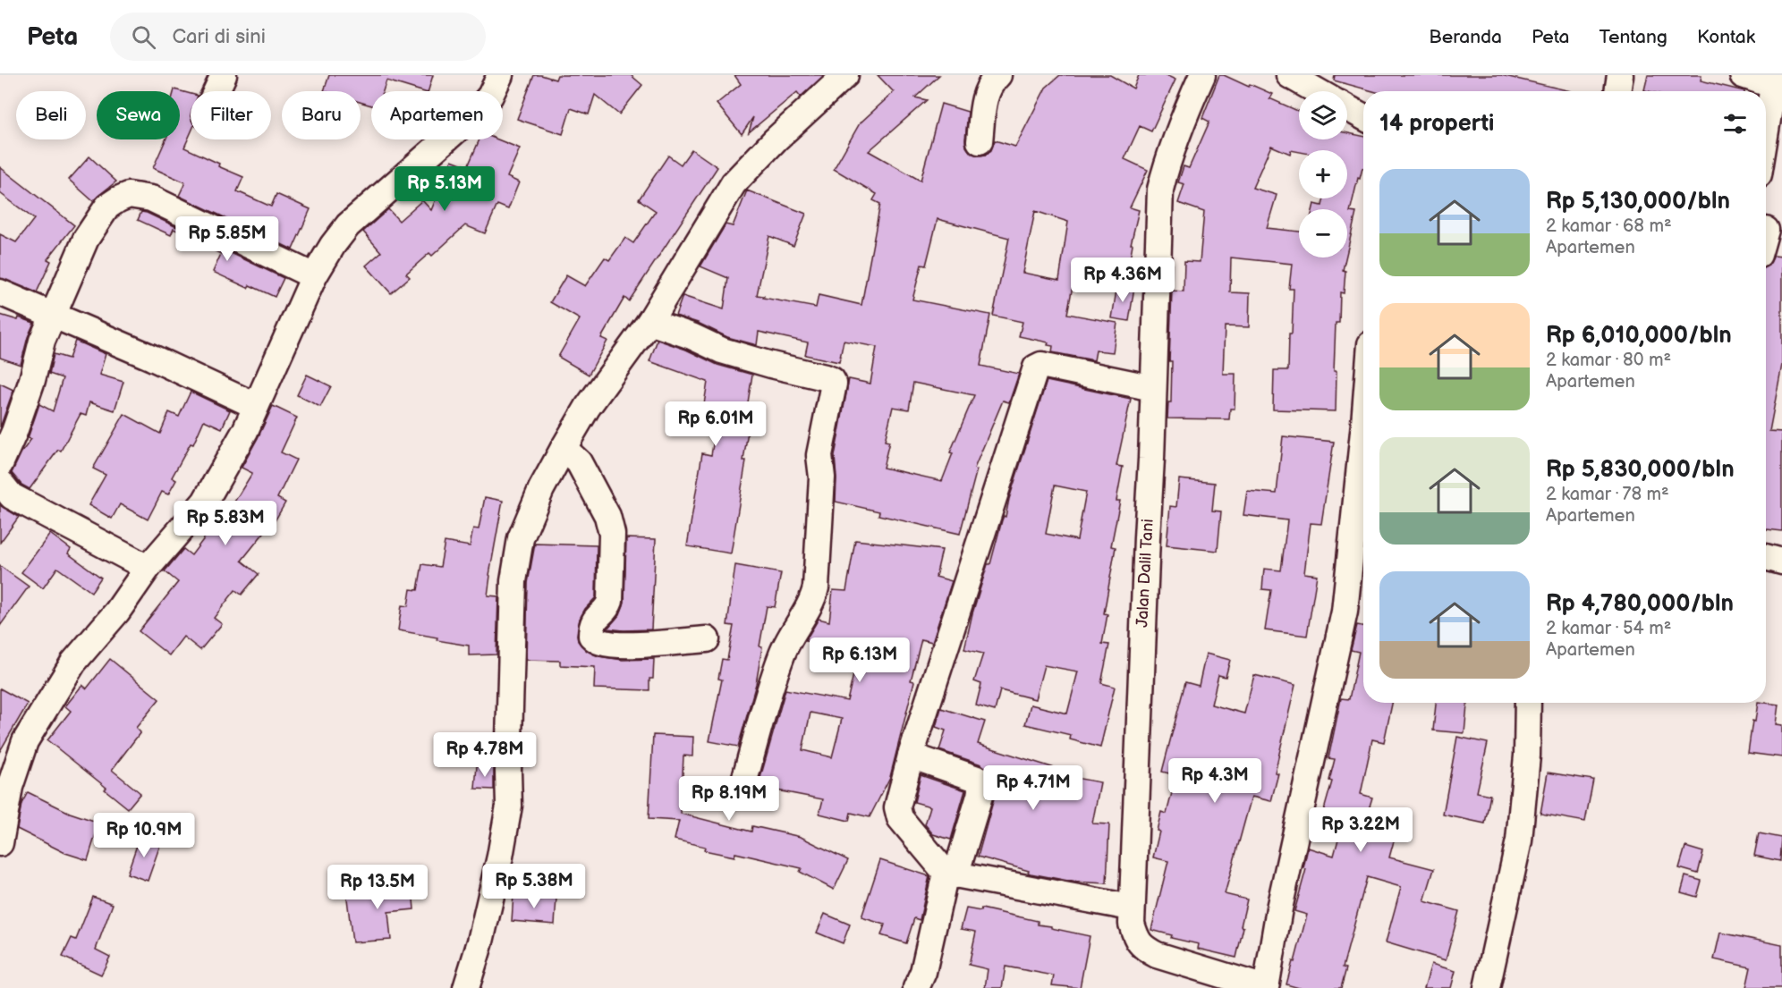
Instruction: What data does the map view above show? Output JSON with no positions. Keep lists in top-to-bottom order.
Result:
{
  "streets": {
    "street": ["Jalan Dalil Tani"]
  },
  "page": {
    "header": "Peta",
    "search": "Cari di sini",
    "nav": [
      "Beranda",
      "Peta",
      "Tentang",
      "Kontak"
    ],
    "map_buttons": ["+", "−"],
    "chip": [
      "Beli",
      "Sewa",
      "Filter",
      "Baru",
      "Apartemen"
    ],
    "heading": "14 properti",
    "list": [
      {
        "name": "Rp 5,130,000/bln",
        "note": "2 kamar · 68 m² · Apartemen"
      },
      {
        "name": "Rp 6,010,000/bln",
        "note": "2 kamar · 80 m² · Apartemen"
      },
      {
        "name": "Rp 5,830,000/bln",
        "note": "2 kamar · 78 m² · Apartemen"
      },
      {
        "name": "Rp 4,780,000/bln",
        "note": "2 kamar · 54 m² · Apartemen"
      }
    ],
    "price": [
      "Rp 5.13M",
      "Rp 5.85M",
      "Rp 4.36M",
      "Rp 6.01M",
      "Rp 5.83M",
      "Rp 6.13M",
      "Rp 4.78M",
      "Rp 4.3M",
      "Rp 4.71M",
      "Rp 8.19M",
      "Rp 3.22M",
      "Rp 10.9M",
      "Rp 5.38M",
      "Rp 13.5M"
    ]
  }
}
